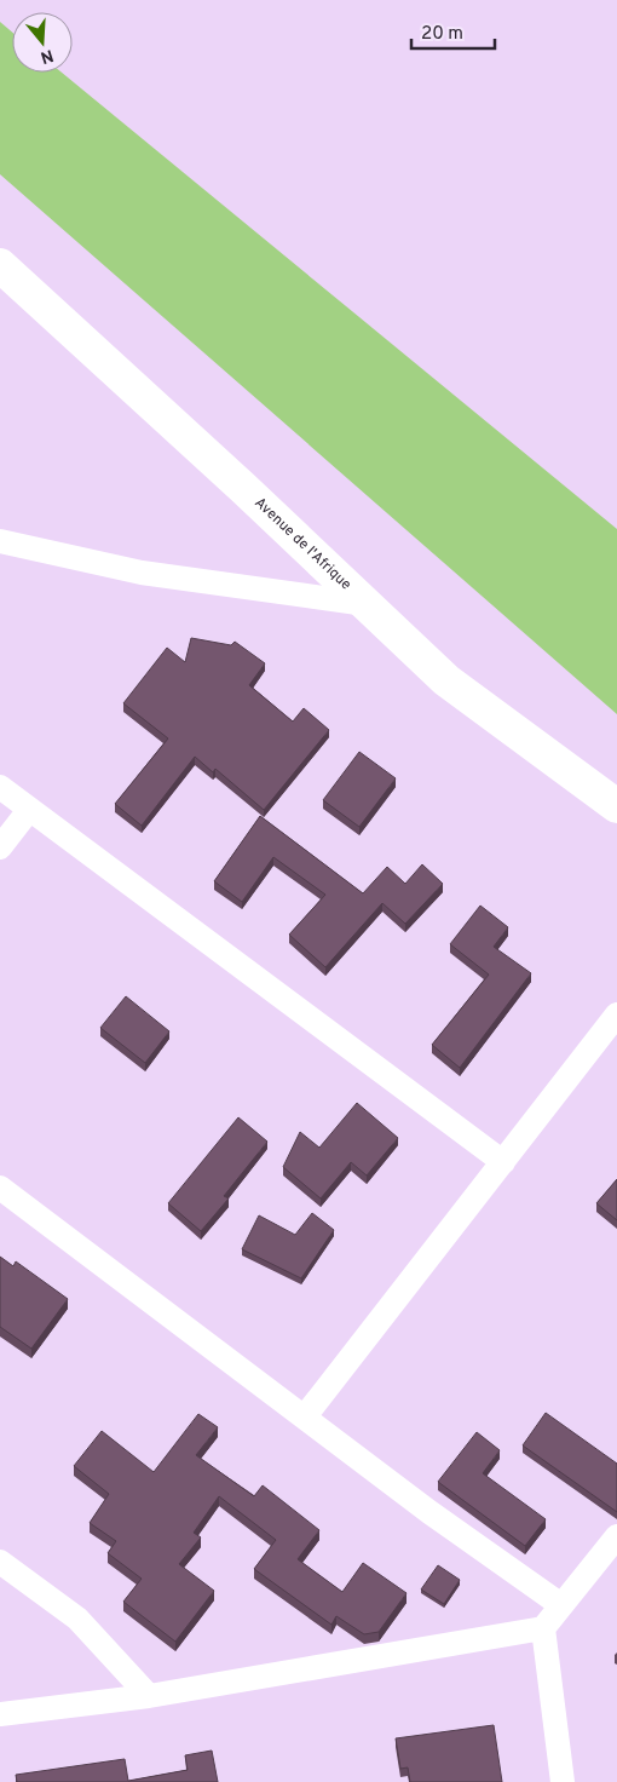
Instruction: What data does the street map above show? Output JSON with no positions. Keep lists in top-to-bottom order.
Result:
{
  "streets": {
    "main road": ["Avenue de l'Afrique"]
  },
  "scale_bar": "20 m",
  "north": "bottom"
}
